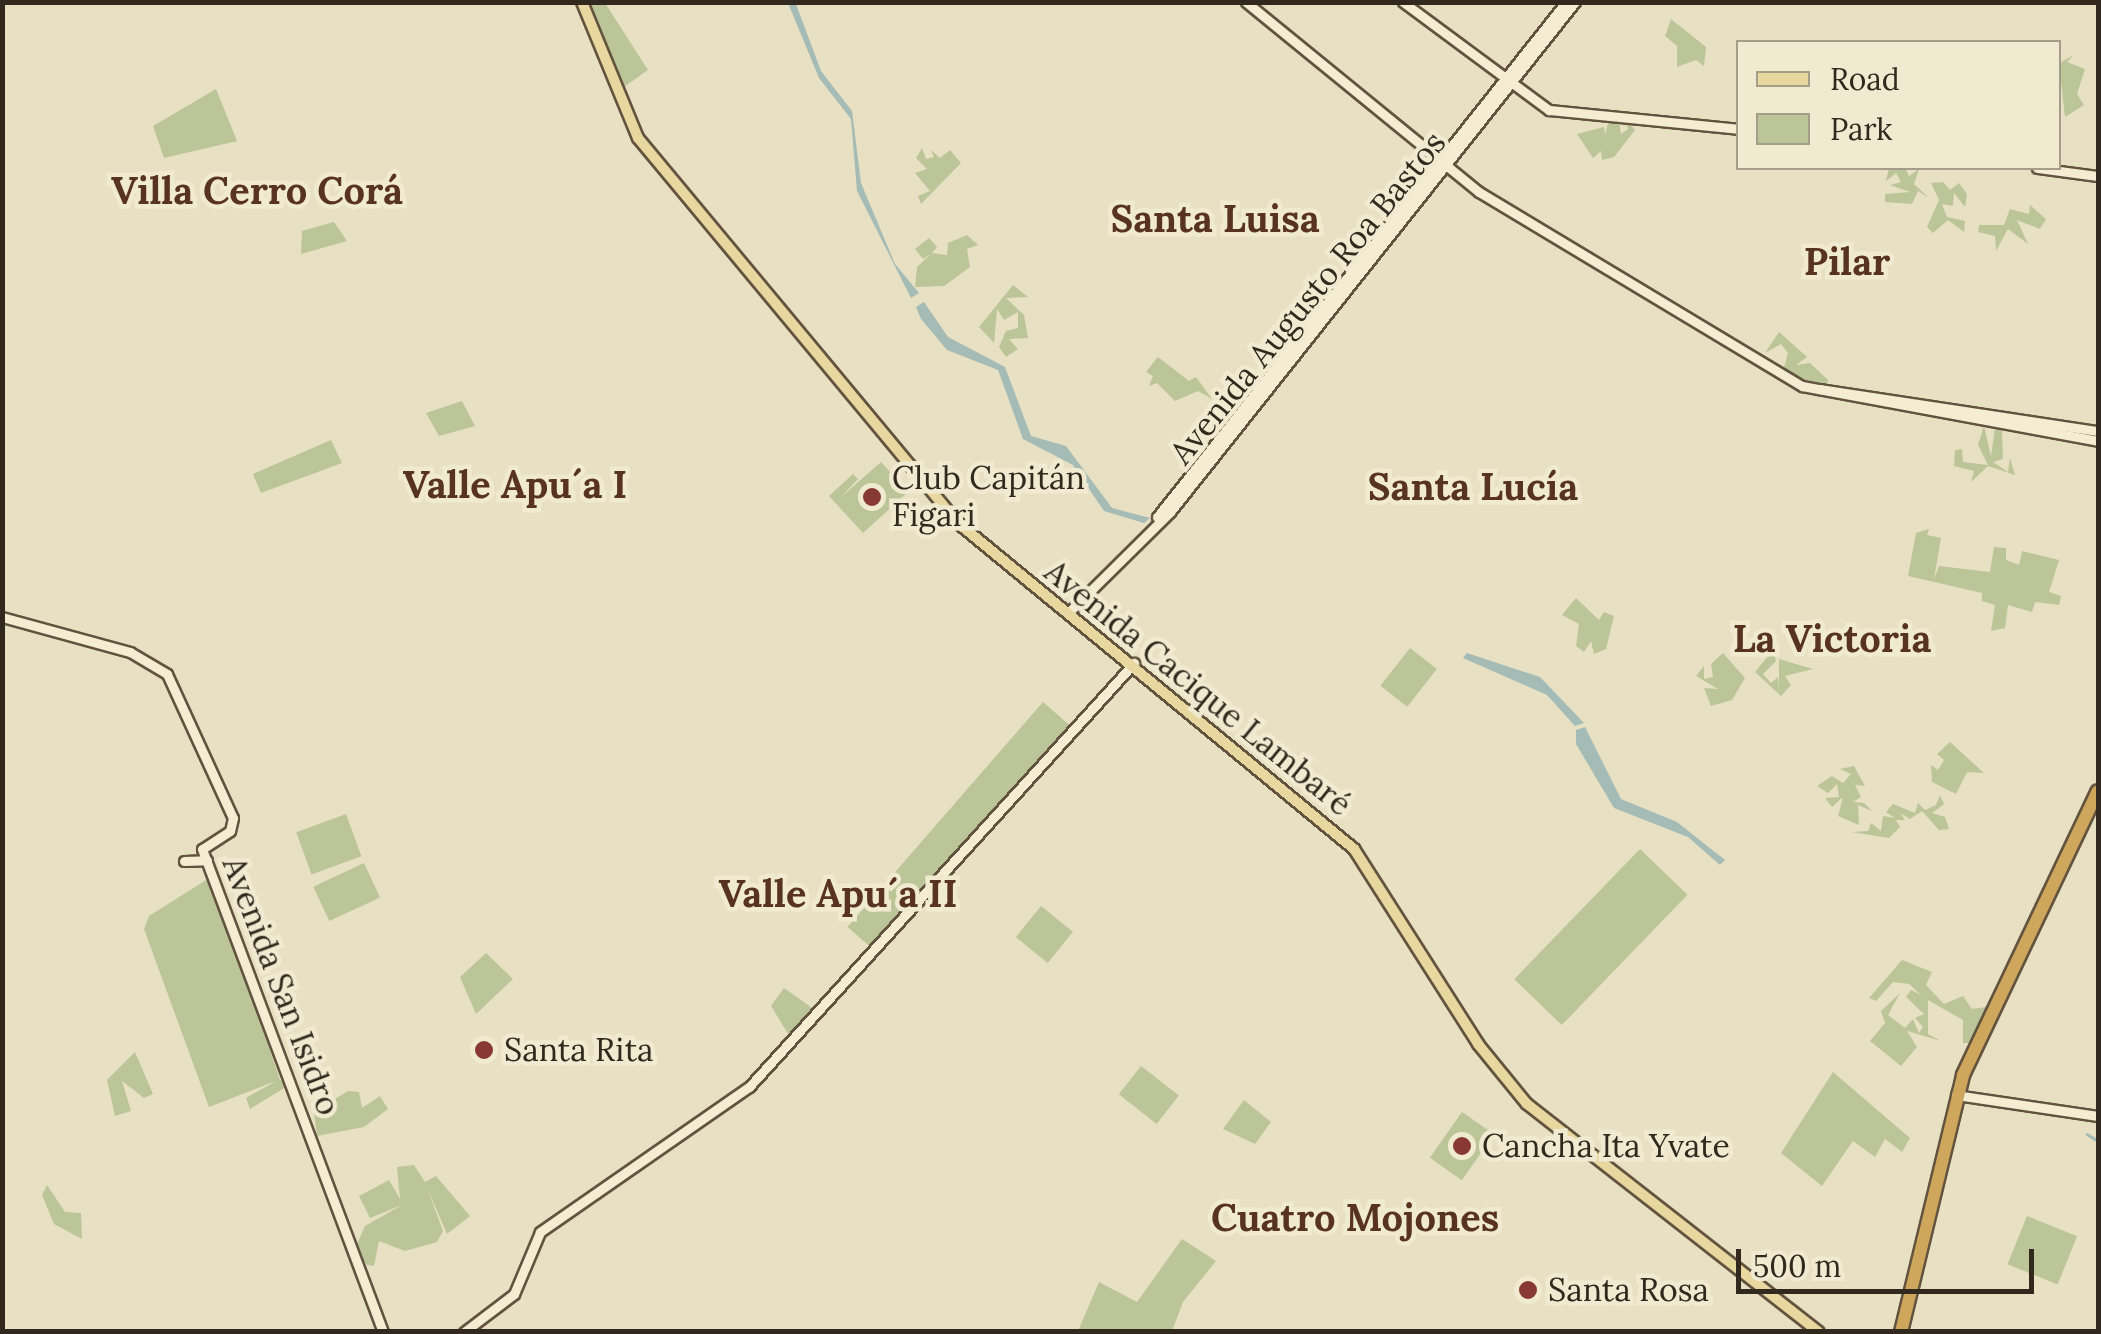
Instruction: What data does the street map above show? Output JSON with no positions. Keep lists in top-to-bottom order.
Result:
{
  "streets": {
    "main road": ["Avenida Augusto Roa Bastos", "Avenida Cacique Lambaré", "Avenida San Isidro"]
  },
  "crossings": [
    ["Avenida Augusto Roa Bastos", "Avenida Cacique Lambaré"]
  ],
  "districts": [
    "Villa Cerro Corá",
    "Santa Luisa",
    "Pilar",
    "Valle Apu´a I",
    "Santa Lucía",
    "La Victoria",
    "Valle Apu´a II",
    "Cuatro Mojones"
  ],
  "places": [
    "Club Capitán Figari",
    "Santa Rita",
    "Cancha Ita Yvate",
    "Santa Rosa"
  ],
  "legend": ["Road", "Park"],
  "scale_bar": "500 m"
}
